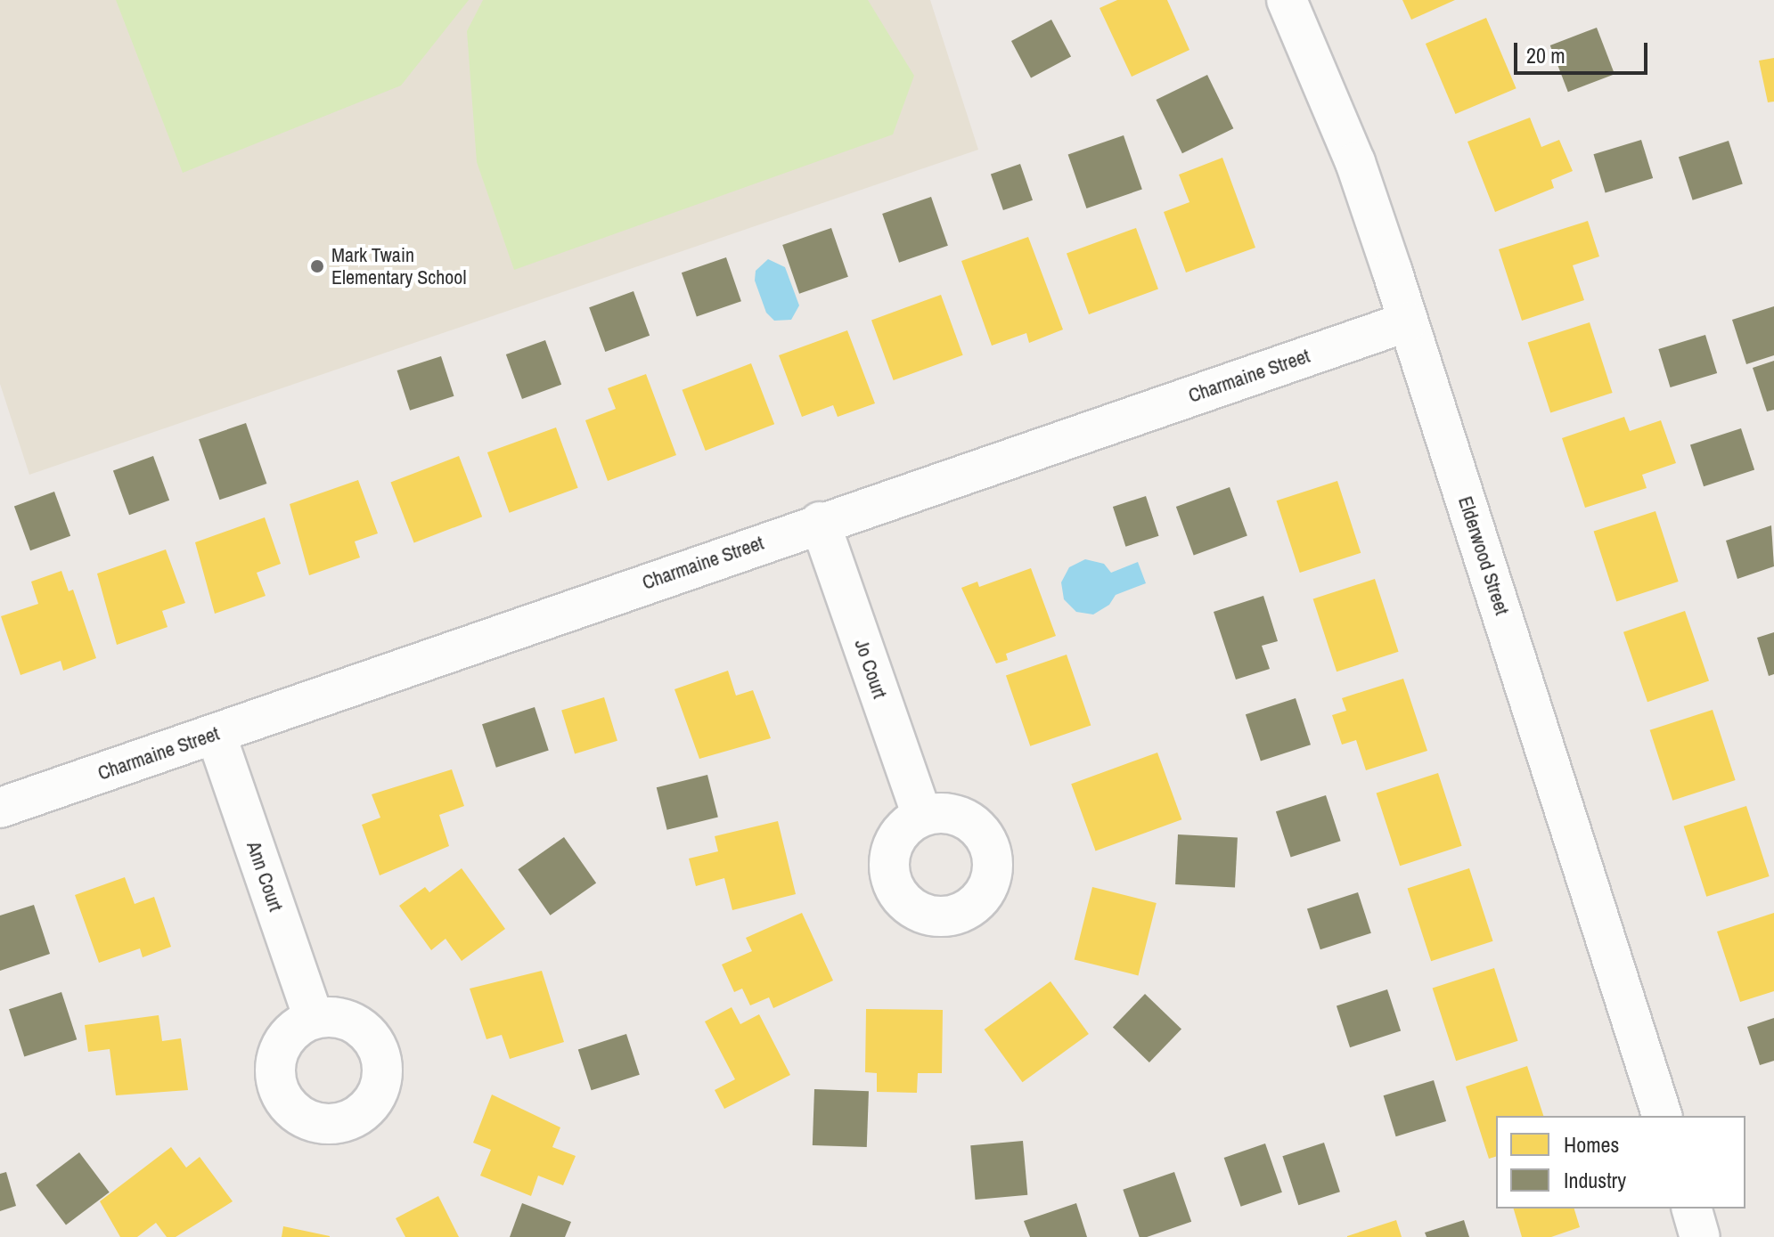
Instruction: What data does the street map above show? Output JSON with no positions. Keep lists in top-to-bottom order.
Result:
{
  "streets": {
    "street": [
      "Charmaine Street",
      "Elderwood Street",
      "Jo Court",
      "Ann Court"
    ]
  },
  "crossings": [
    ["Charmaine Street", "Elderwood Street"],
    ["Charmaine Street", "Jo Court"],
    ["Charmaine Street", "Ann Court"]
  ],
  "places": ["Mark Twain Elementary School"],
  "legend": ["Homes", "Industry"],
  "scale_bar": "20 m"
}
